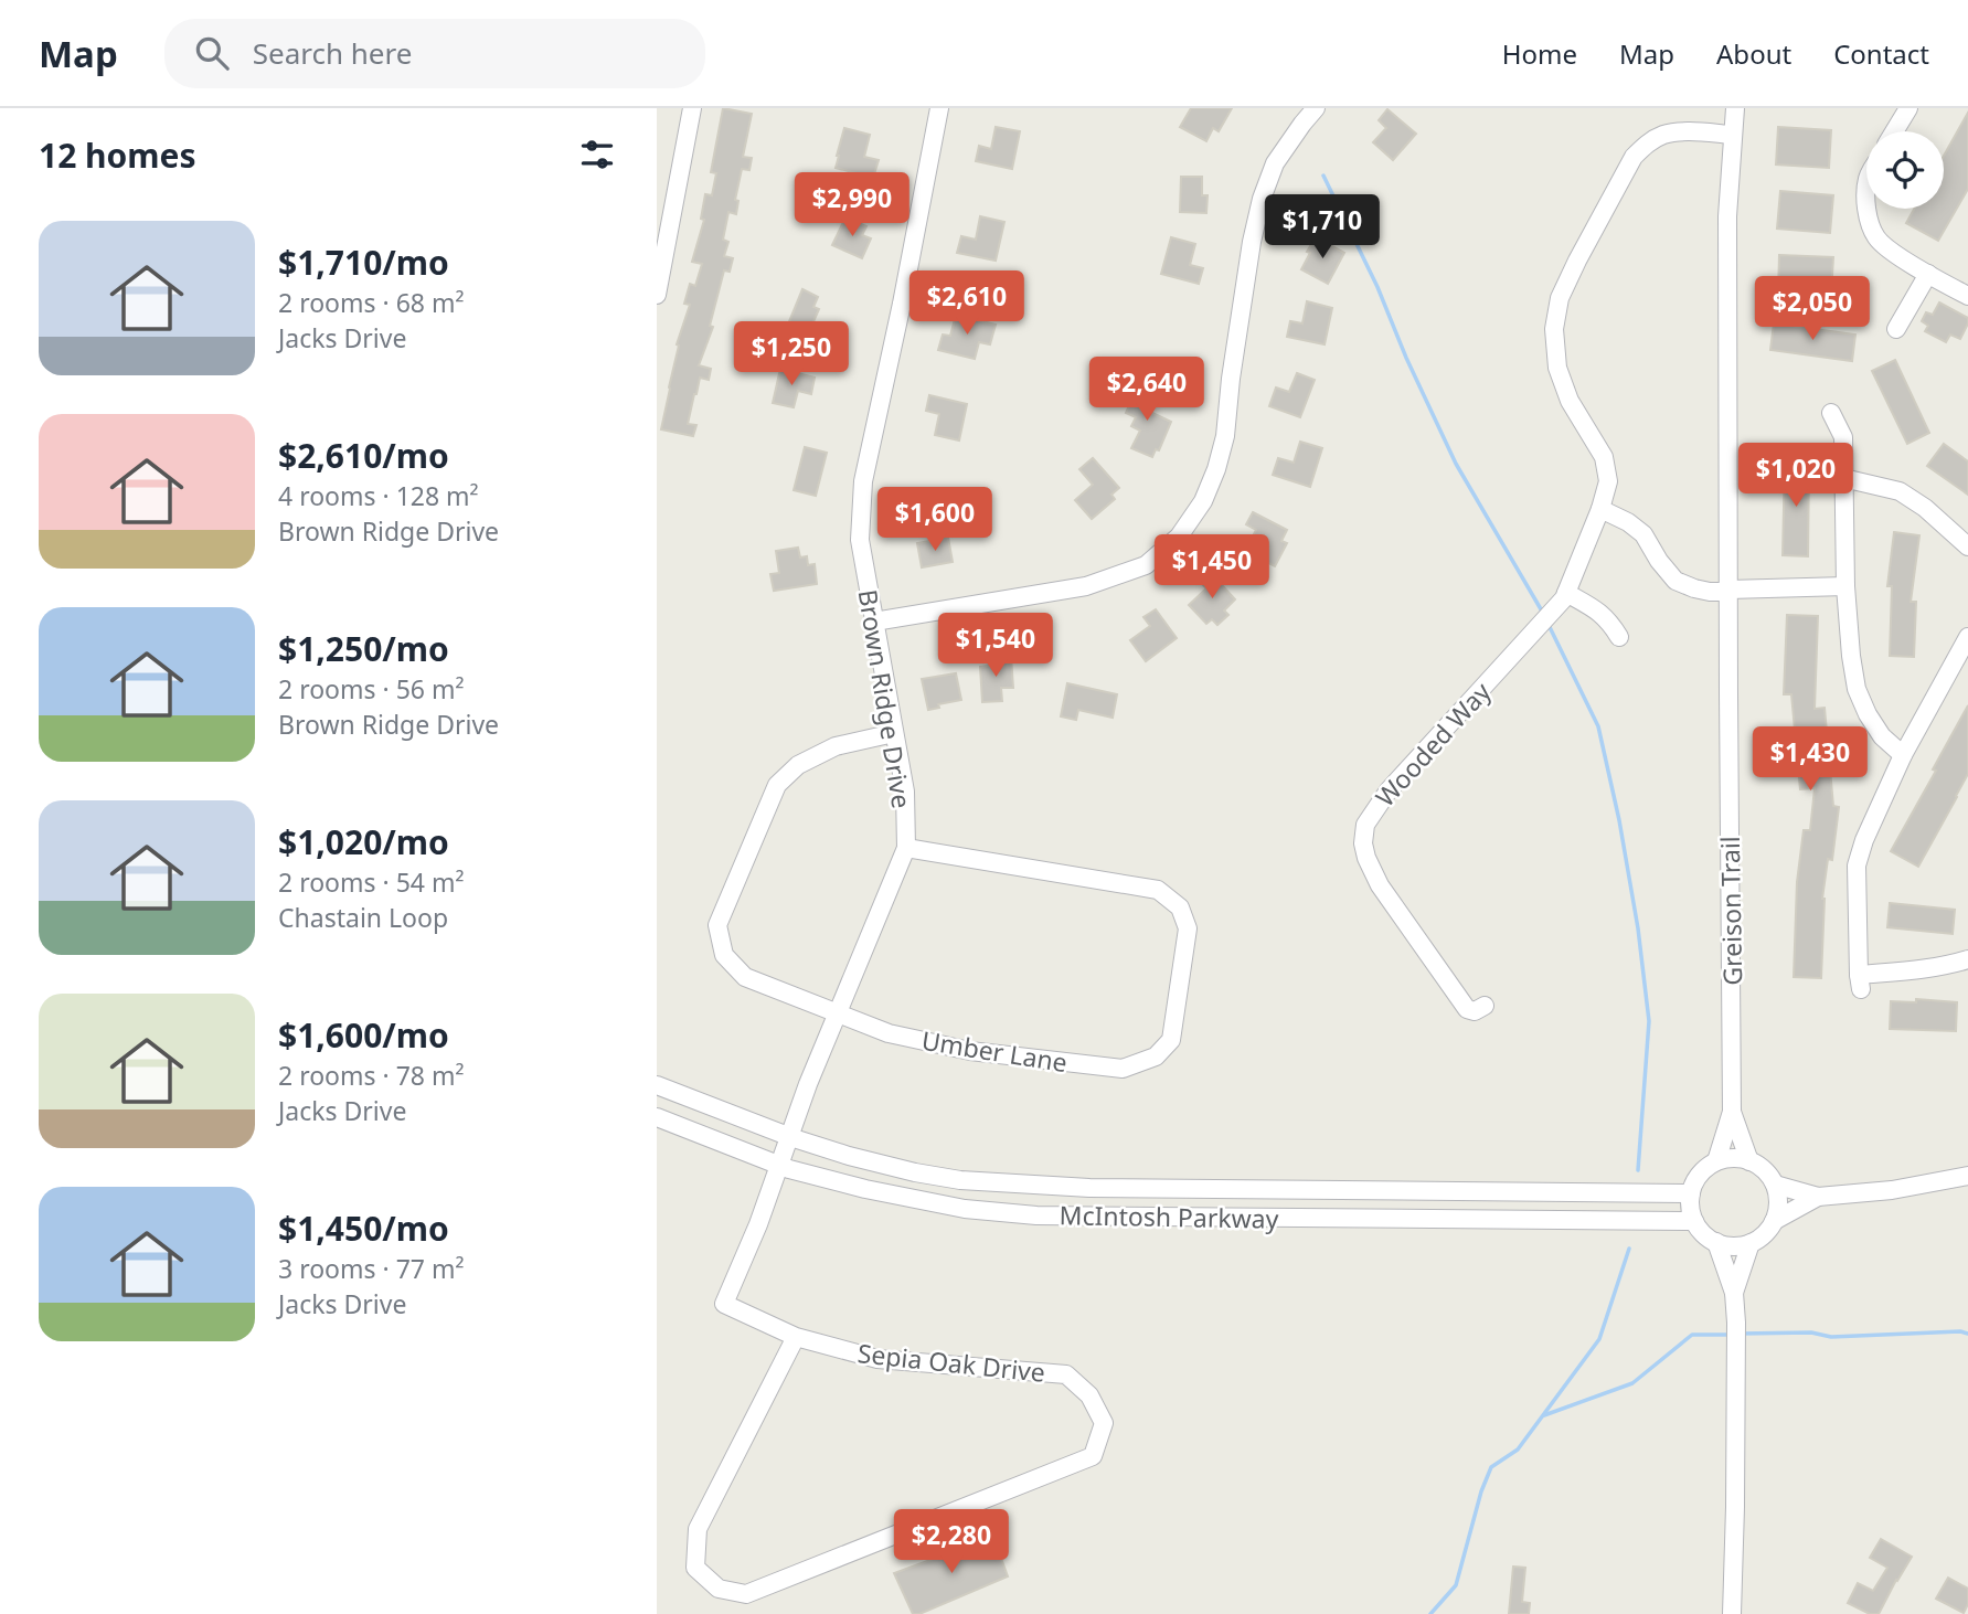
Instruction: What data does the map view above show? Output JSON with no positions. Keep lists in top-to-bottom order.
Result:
{
  "streets": {
    "street": [
      "Brown Ridge Drive",
      "Wooded Way",
      "Greison Trail",
      "Umber Lane",
      "McIntosh Parkway",
      "Sepia Oak Drive"
    ]
  },
  "crossings": [
    ["Brown Ridge Drive", "Umber Lane"],
    ["Brown Ridge Drive", "McIntosh Parkway"],
    ["Brown Ridge Drive", "Sepia Oak Drive"],
    ["Wooded Way", "Greison Trail"],
    ["Greison Trail", "McIntosh Parkway"]
  ],
  "page": {
    "header": "Map",
    "search": "Search here",
    "nav": [
      "Home",
      "Map",
      "About",
      "Contact"
    ],
    "heading": "12 homes",
    "price": [
      "$2,990",
      "$1,710",
      "$2,610",
      "$2,050",
      "$1,250",
      "$2,640",
      "$1,020",
      "$1,600",
      "$1,450",
      "$1,540",
      "$1,430",
      "$2,280"
    ],
    "list": [
      {
        "name": "$1,710/mo",
        "note": "2 rooms · 68 m² · Jacks Drive"
      },
      {
        "name": "$2,610/mo",
        "note": "4 rooms · 128 m² · Brown Ridge Drive"
      },
      {
        "name": "$1,250/mo",
        "note": "2 rooms · 56 m² · Brown Ridge Drive"
      },
      {
        "name": "$1,020/mo",
        "note": "2 rooms · 54 m² · Chastain Loop"
      },
      {
        "name": "$1,600/mo",
        "note": "2 rooms · 78 m² · Jacks Drive"
      },
      {
        "name": "$1,450/mo",
        "note": "3 rooms · 77 m² · Jacks Drive"
      }
    ]
  }
}
